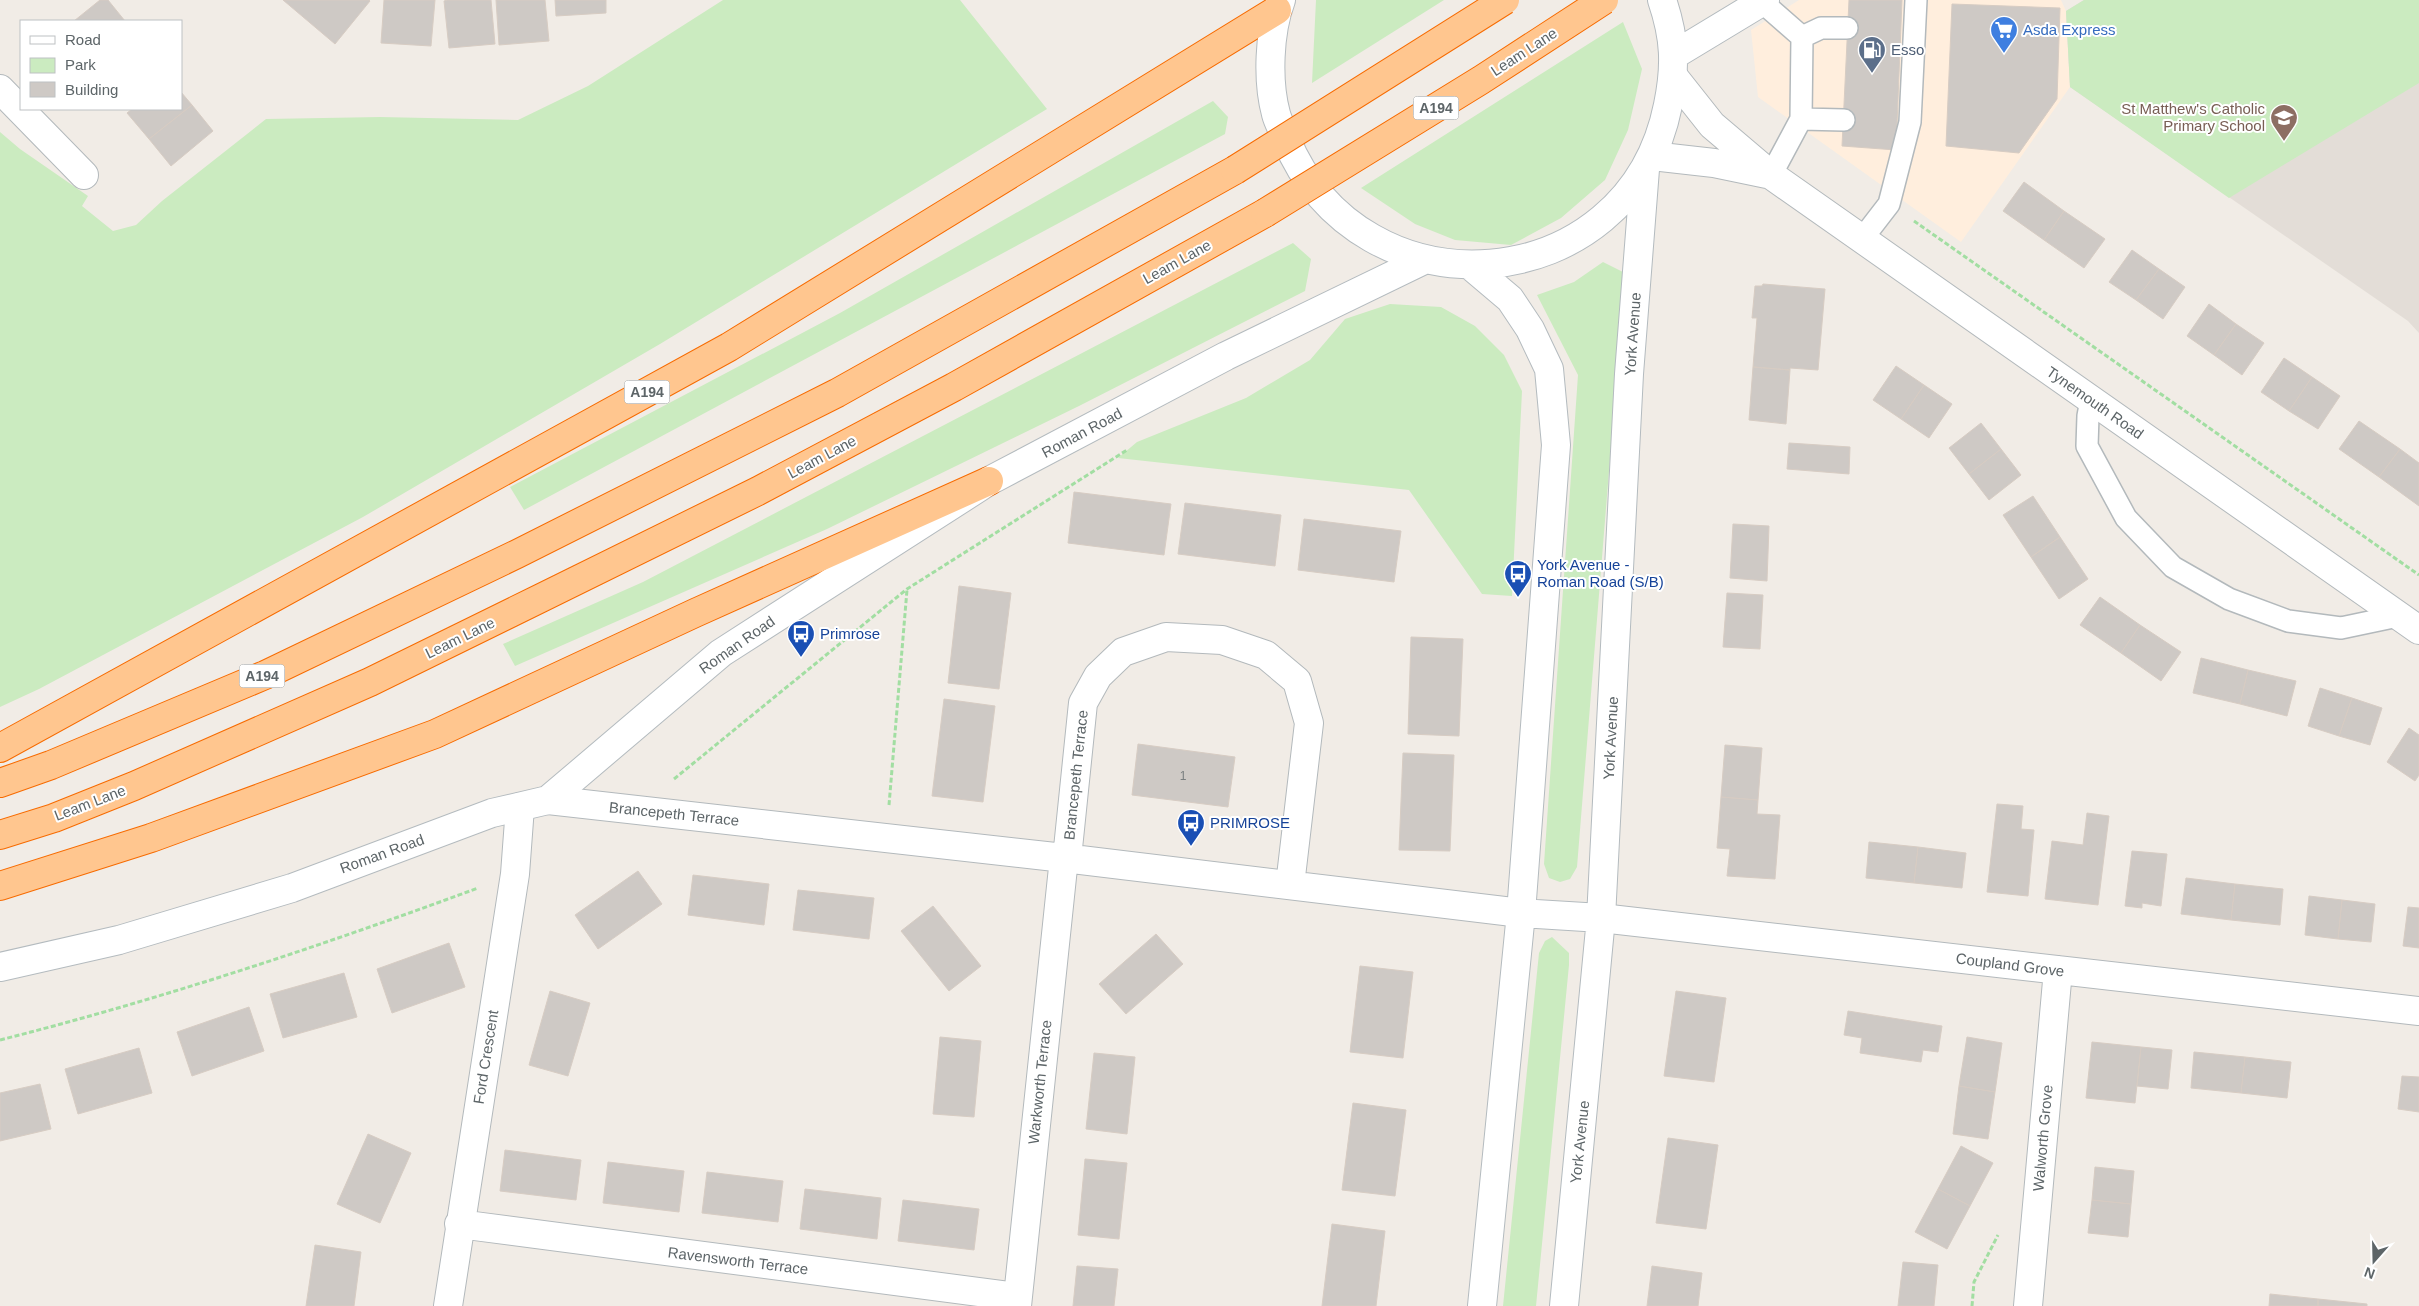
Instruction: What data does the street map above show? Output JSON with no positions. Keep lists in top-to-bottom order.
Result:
{
  "streets": {
    "highway": ["Leam Lane", "A194"],
    "street": [
      "York Avenue",
      "Tynemouth Road",
      "Roman Road",
      "Brancepeth Terrace",
      "Coupland Grove",
      "Ford Crescent",
      "Warkworth Terrace",
      "Walworth Grove",
      "Ravensworth Terrace"
    ]
  },
  "crossings": [
    ["York Avenue", "Tynemouth Road"],
    ["York Avenue", "Coupland Grove"],
    ["Roman Road", "Brancepeth Terrace"],
    ["Roman Road", "Ford Crescent"],
    ["Brancepeth Terrace", "Coupland Grove"],
    ["Brancepeth Terrace", "Warkworth Terrace"],
    ["Coupland Grove", "Walworth Grove"],
    ["Ford Crescent", "Ravensworth Terrace"],
    ["Warkworth Terrace", "Ravensworth Terrace"]
  ],
  "places": {
    "supermarket": ["Asda Express"],
    "fuel station": ["Esso"],
    "school or university": ["St Matthew's Catholic Primary School"],
    "bus stop": ["York Avenue - Roman Road (S/B)", "Primrose", "PRIMROSE"]
  },
  "house_numbers": ["1"],
  "legend": ["Road", "Park", "Building"],
  "north": "bottom"
}
